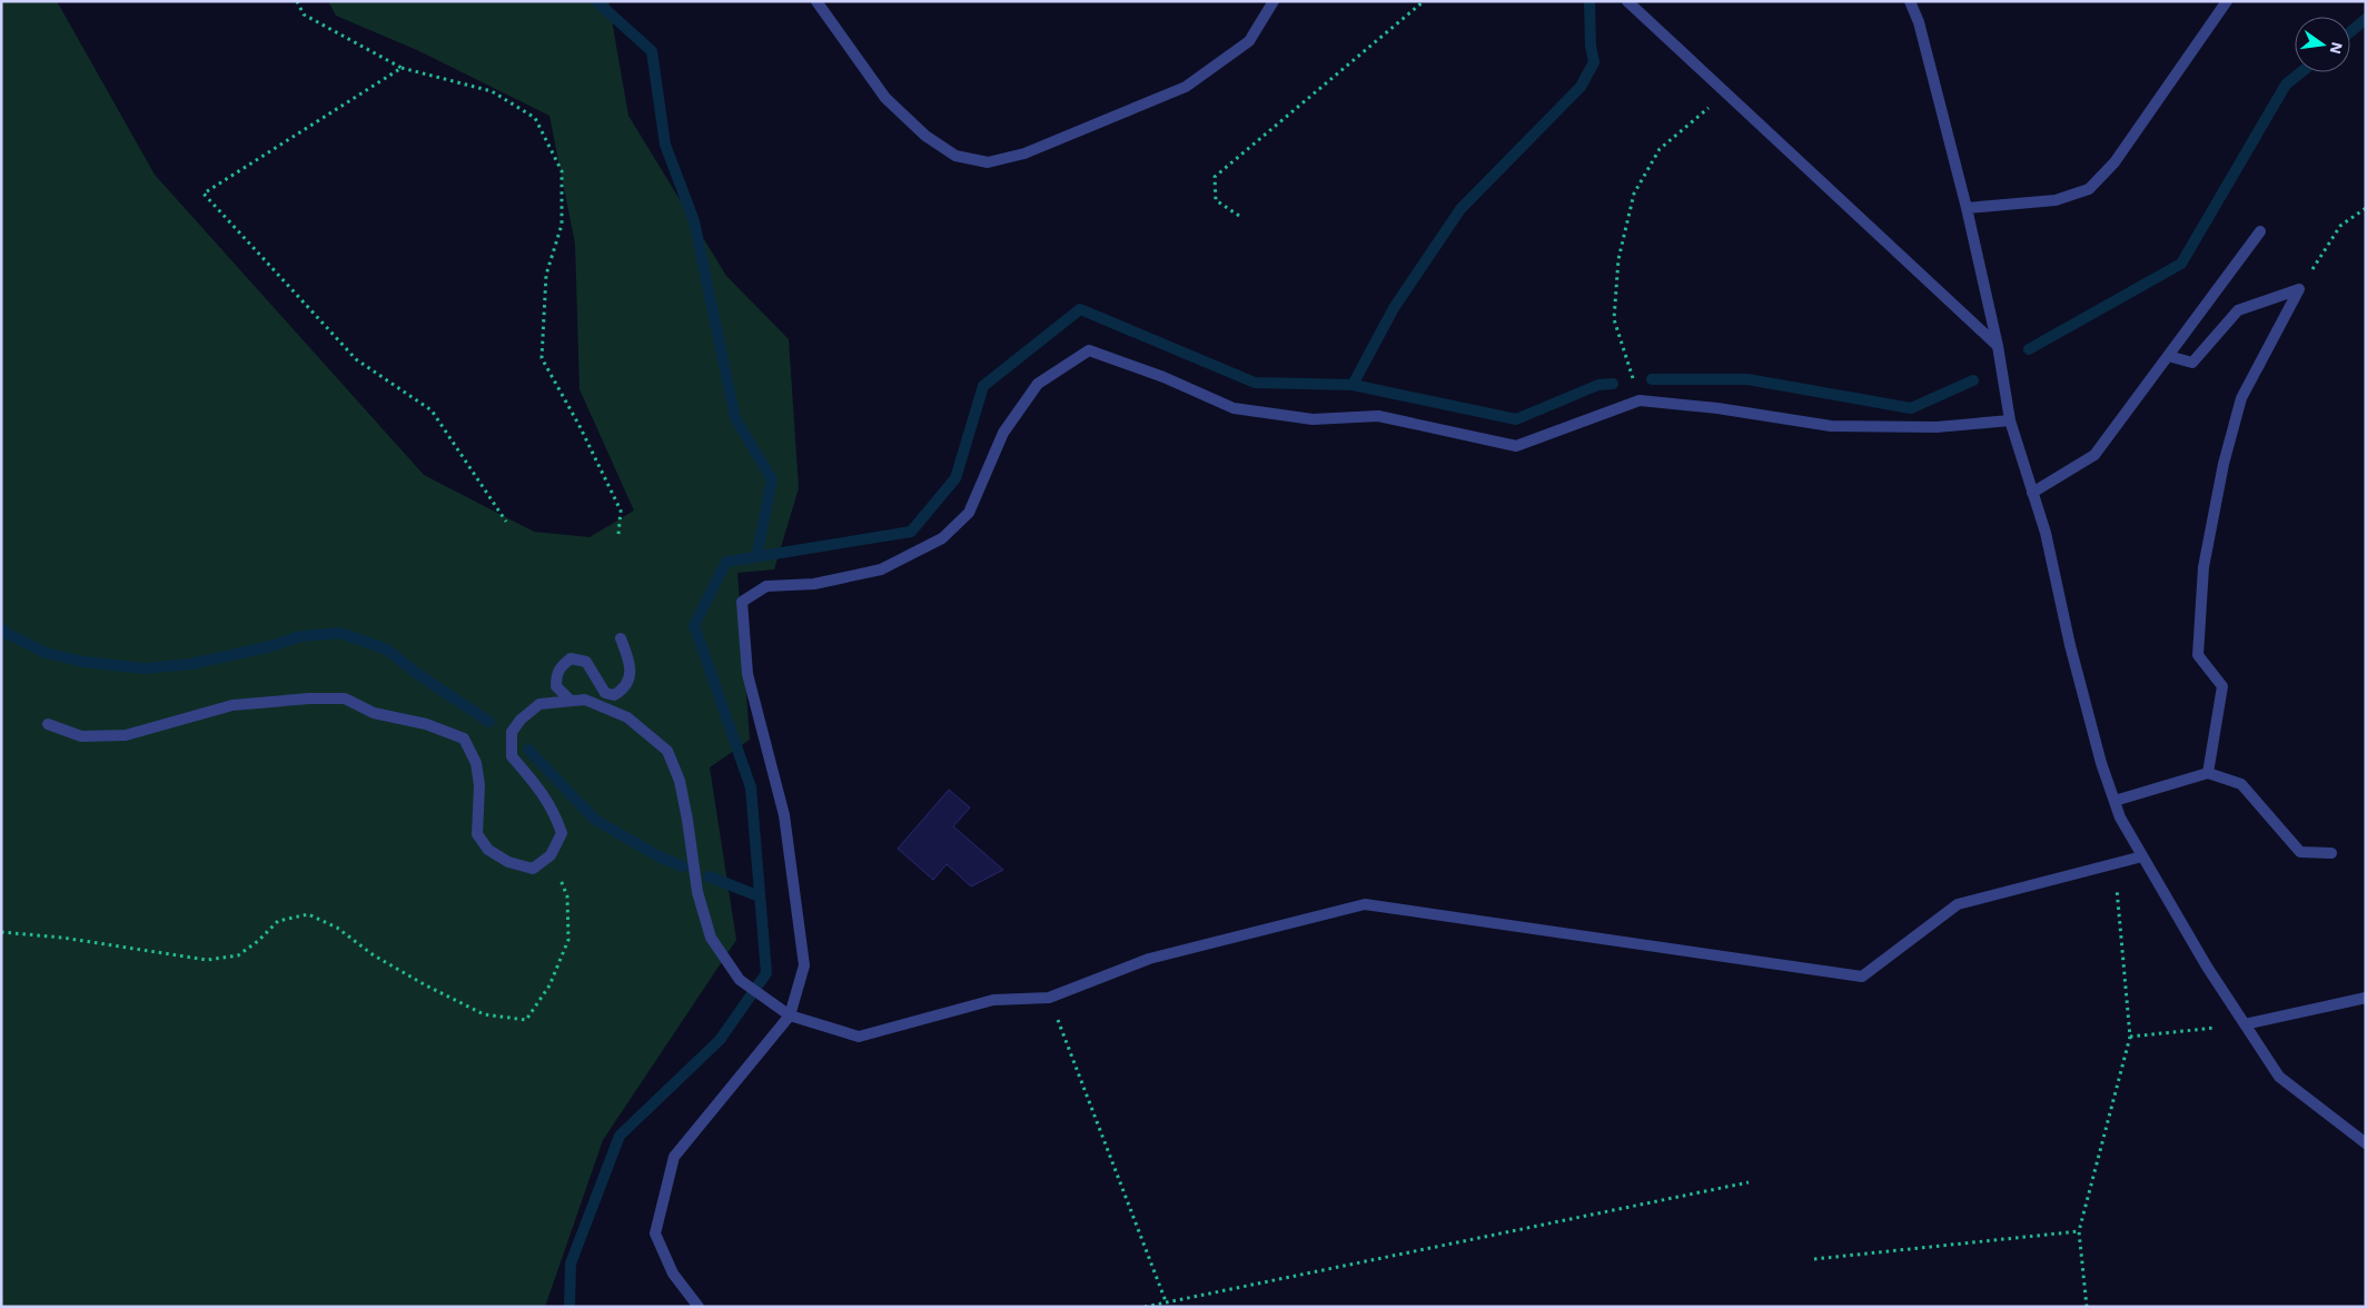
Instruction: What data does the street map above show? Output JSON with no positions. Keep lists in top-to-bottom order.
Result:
{
  "north": "right"
}
